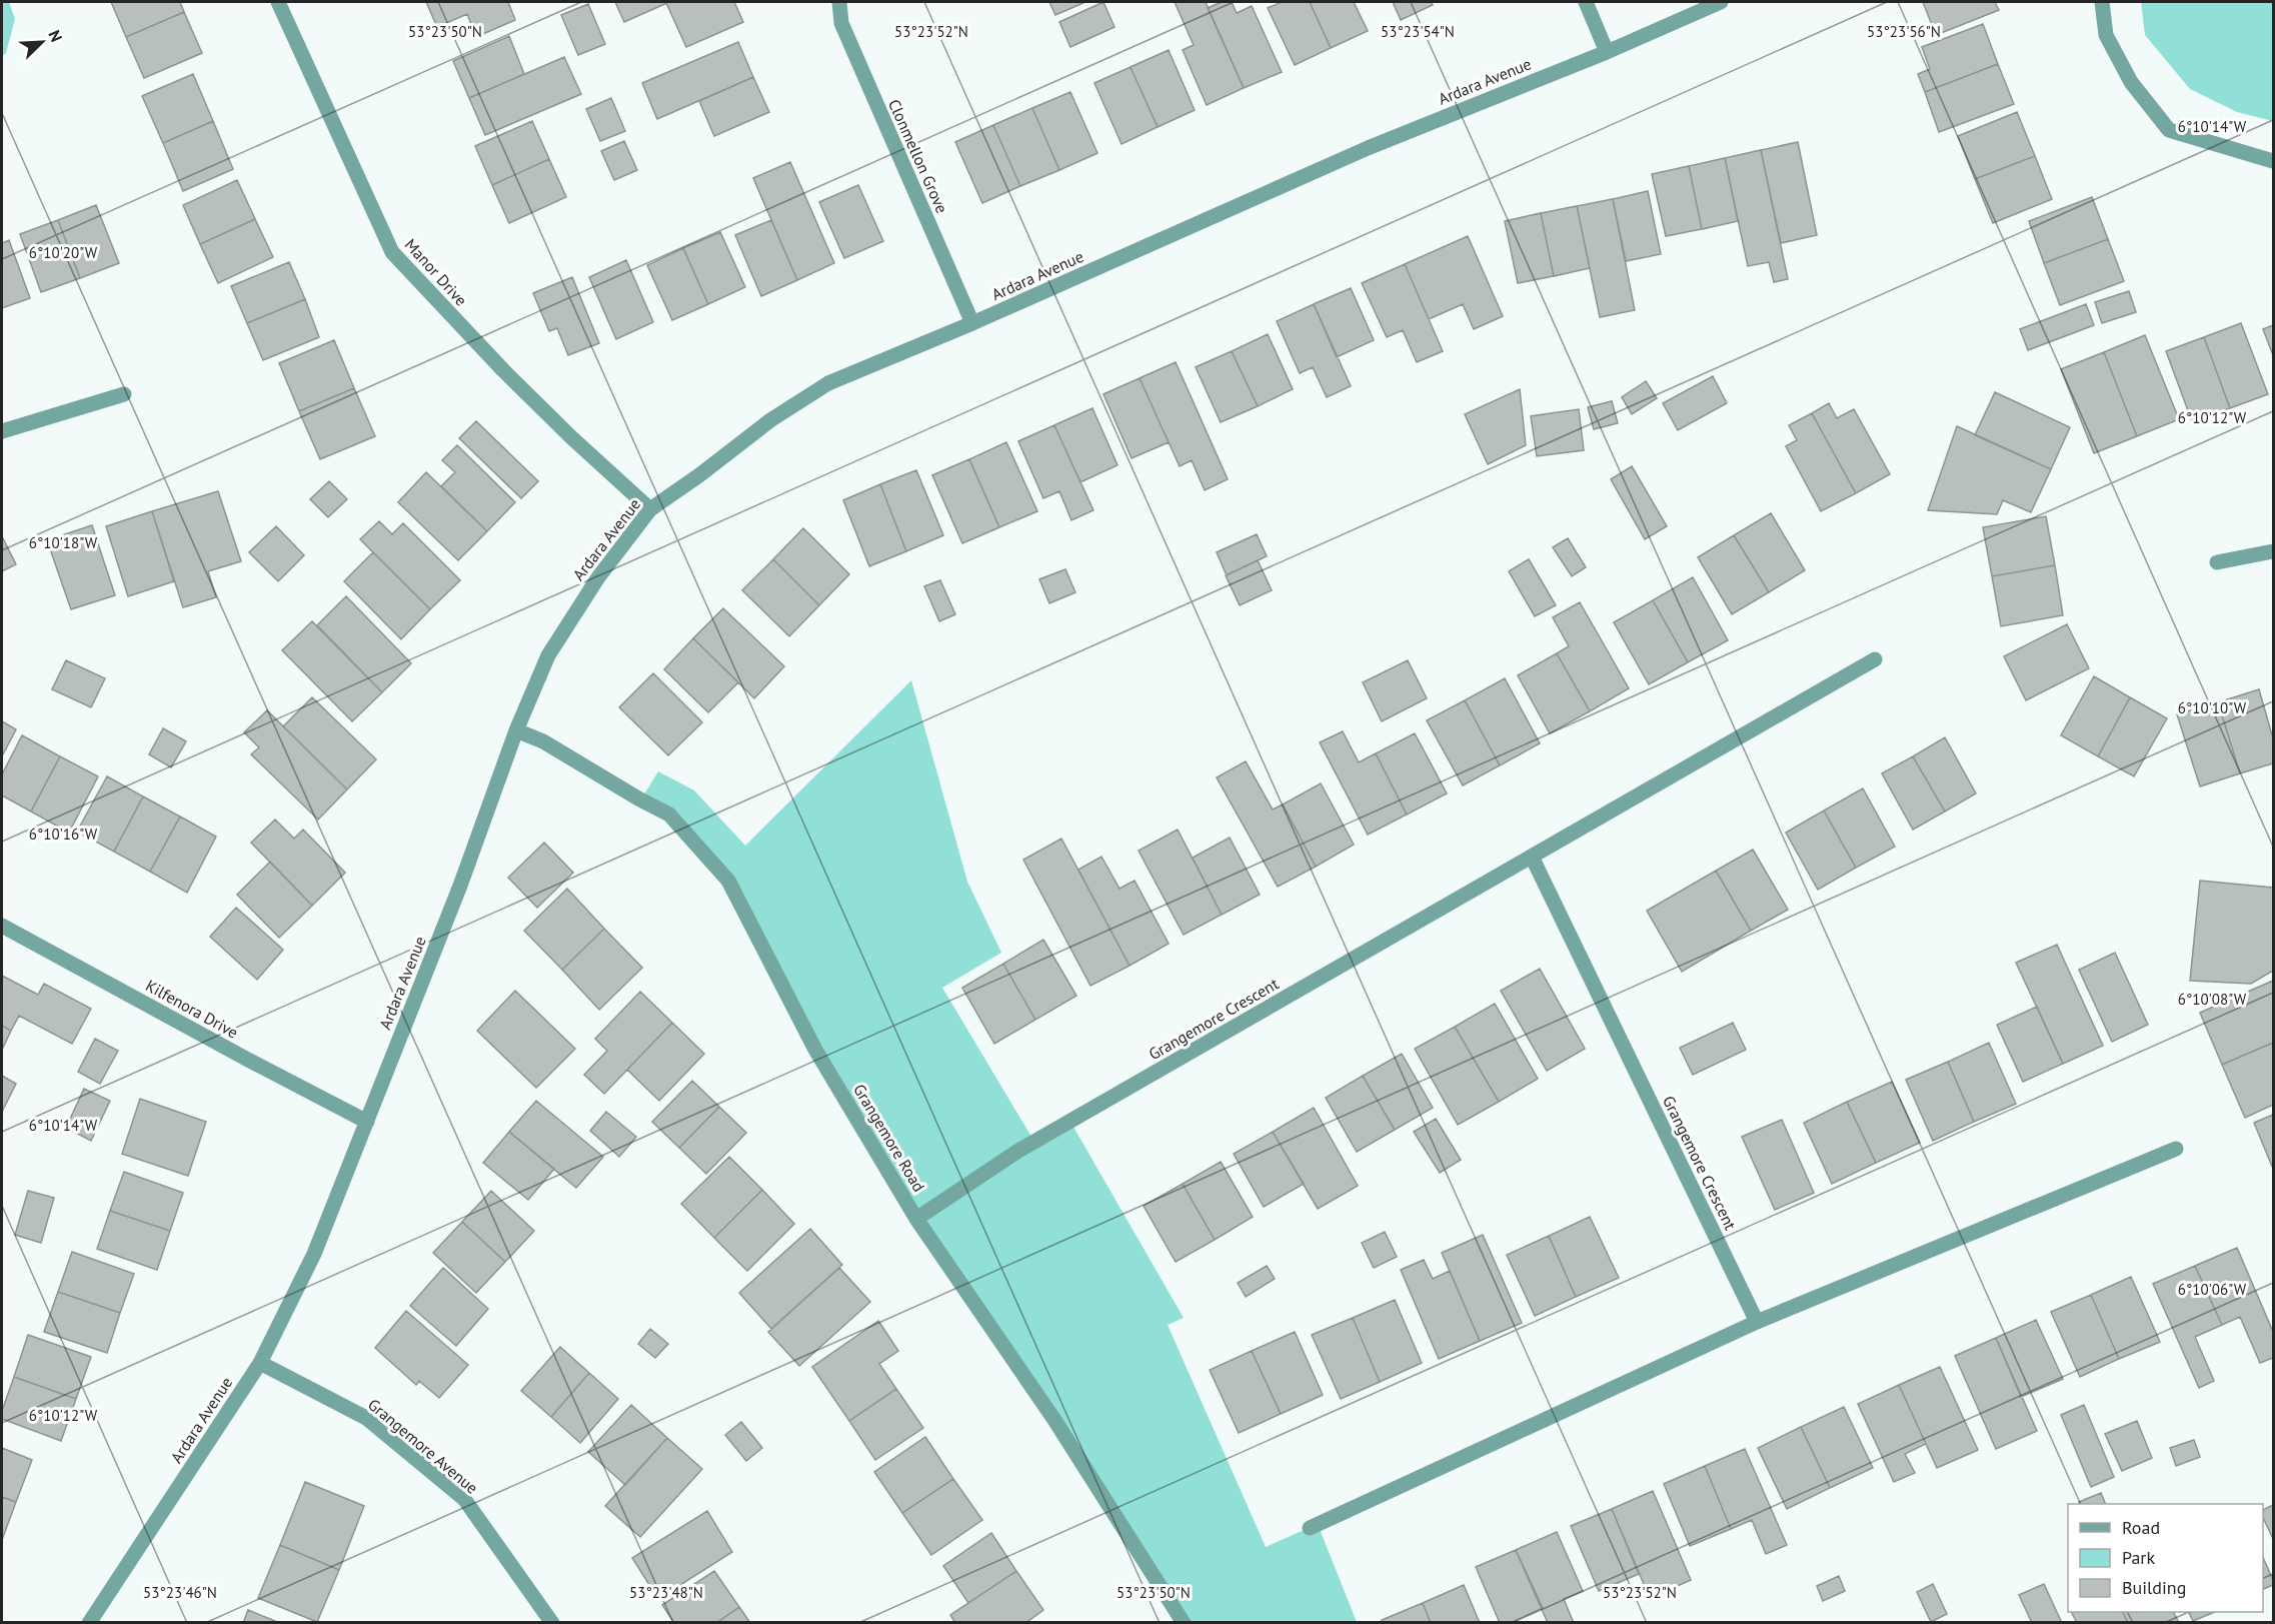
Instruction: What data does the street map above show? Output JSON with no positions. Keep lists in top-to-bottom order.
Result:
{
  "streets": {
    "street": [
      "Ardara Avenue",
      "Clonmellon Grove",
      "Manor Drive",
      "Kilfenora Drive",
      "Grangemore Crescent",
      "Grangemore Road",
      "Grangemore Avenue"
    ]
  },
  "crossings": [
    ["Ardara Avenue", "Clonmellon Grove"],
    ["Ardara Avenue", "Manor Drive"],
    ["Ardara Avenue", "Kilfenora Drive"],
    ["Ardara Avenue", "Grangemore Road"],
    ["Ardara Avenue", "Grangemore Avenue"],
    ["Grangemore Crescent", "Grangemore Road"]
  ],
  "legend": ["Road", "Park", "Building"],
  "north": "top right",
  "coordinates": [
    "53°23'54\"N",
    "53°23'50\"N",
    "53°23'52\"N",
    "53°23'56\"N",
    "6°10'14\"W",
    "6°10'20\"W",
    "6°10'12\"W",
    "6°10'18\"W",
    "6°10'10\"W",
    "6°10'16\"W",
    "6°10'08\"W",
    "6°10'06\"W",
    "53°23'46\"N",
    "53°23'48\"N"
  ]
}
